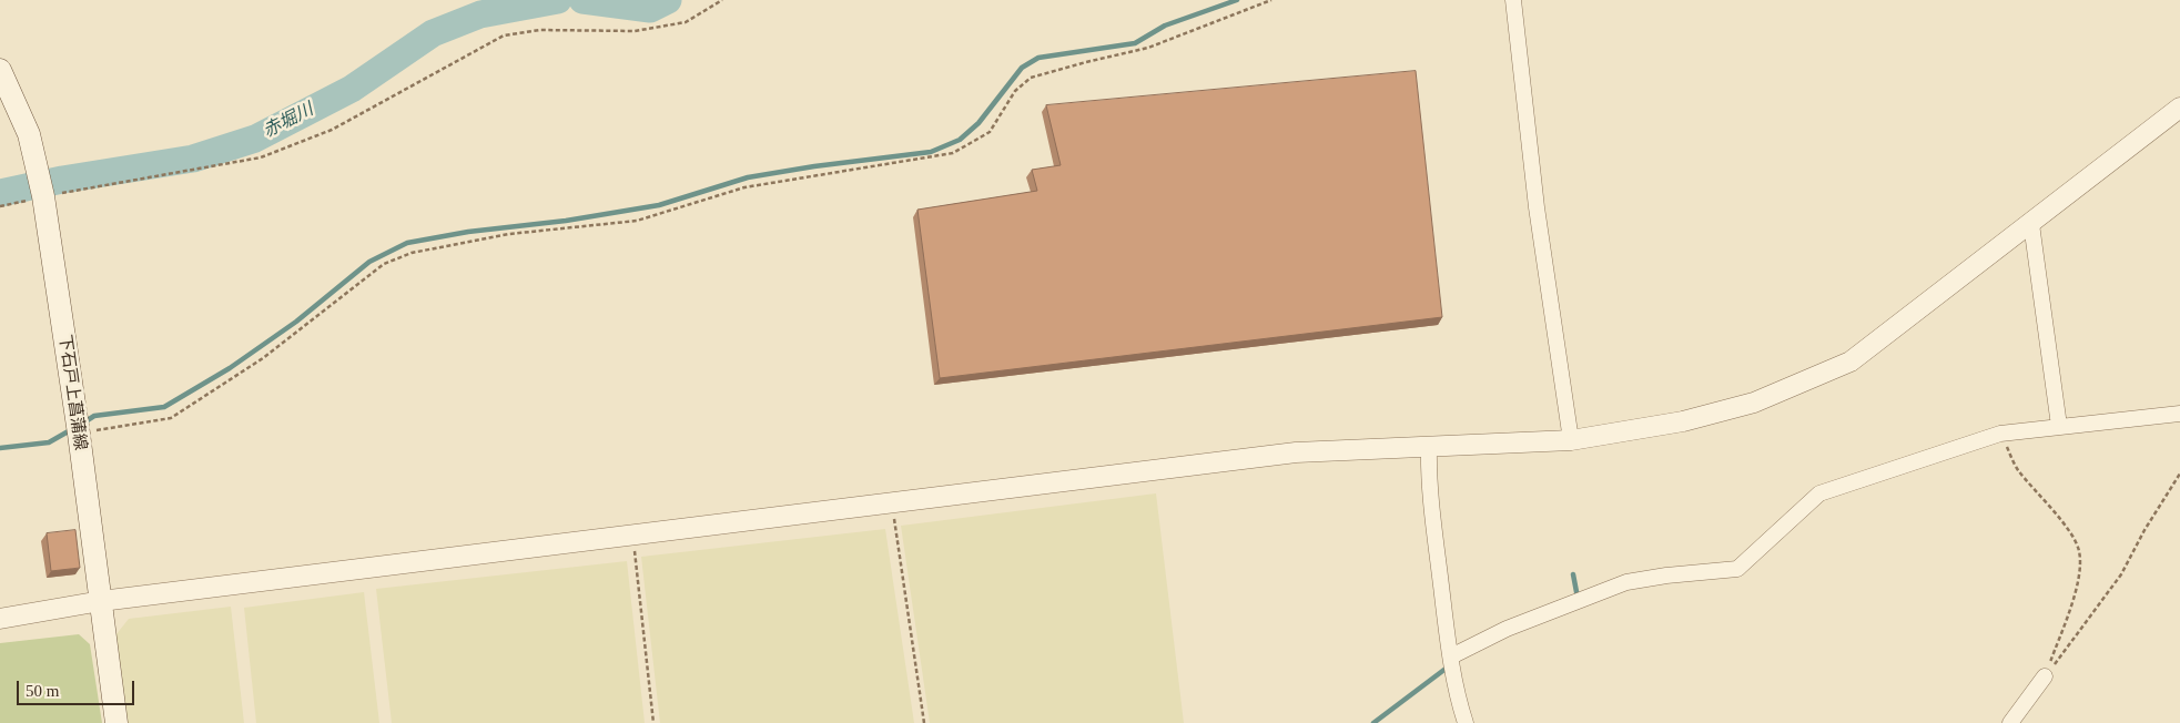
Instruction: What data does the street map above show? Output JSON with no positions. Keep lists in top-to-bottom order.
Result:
{
  "streets": {
    "main road": ["下石戸上菖蒲線"]
  },
  "water": ["赤堀川"],
  "scale_bar": "50 m"
}
